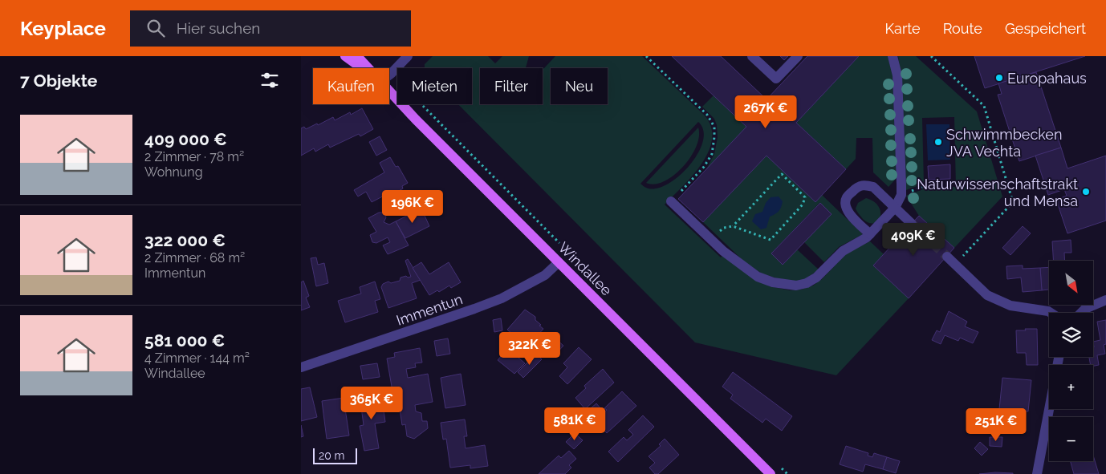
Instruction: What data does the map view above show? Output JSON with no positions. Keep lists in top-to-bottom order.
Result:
{
  "streets": {
    "main road": ["Windallee"],
    "street": ["Immentun"]
  },
  "crossings": [
    ["Windallee", "Immentun"]
  ],
  "places": ["Europahaus", "Schwimmbecken JVA Vechta", "Naturwissenschaftstrakt und Mensa"],
  "scale_bar": "20 m",
  "north": "bottom right",
  "page": {
    "header": "Keyplace",
    "search": "Hier suchen",
    "nav": ["Karte", "Route", "Gespeichert"],
    "heading": "7 Objekte",
    "chip": [
      "Kaufen",
      "Mieten",
      "Filter",
      "Neu"
    ],
    "price": [
      "267K €",
      "196K €",
      "409K €",
      "322K €",
      "365K €",
      "581K €",
      "251K €"
    ],
    "list": [
      {
        "name": "409 000 €",
        "note": "2 Zimmer · 78 m² · Wohnung"
      },
      {
        "name": "322 000 €",
        "note": "2 Zimmer · 68 m² · Immentun"
      },
      {
        "name": "581 000 €",
        "note": "4 Zimmer · 144 m² · Windallee"
      }
    ],
    "map_buttons": ["+", "−"],
    "scale": "20 m"
  }
}
